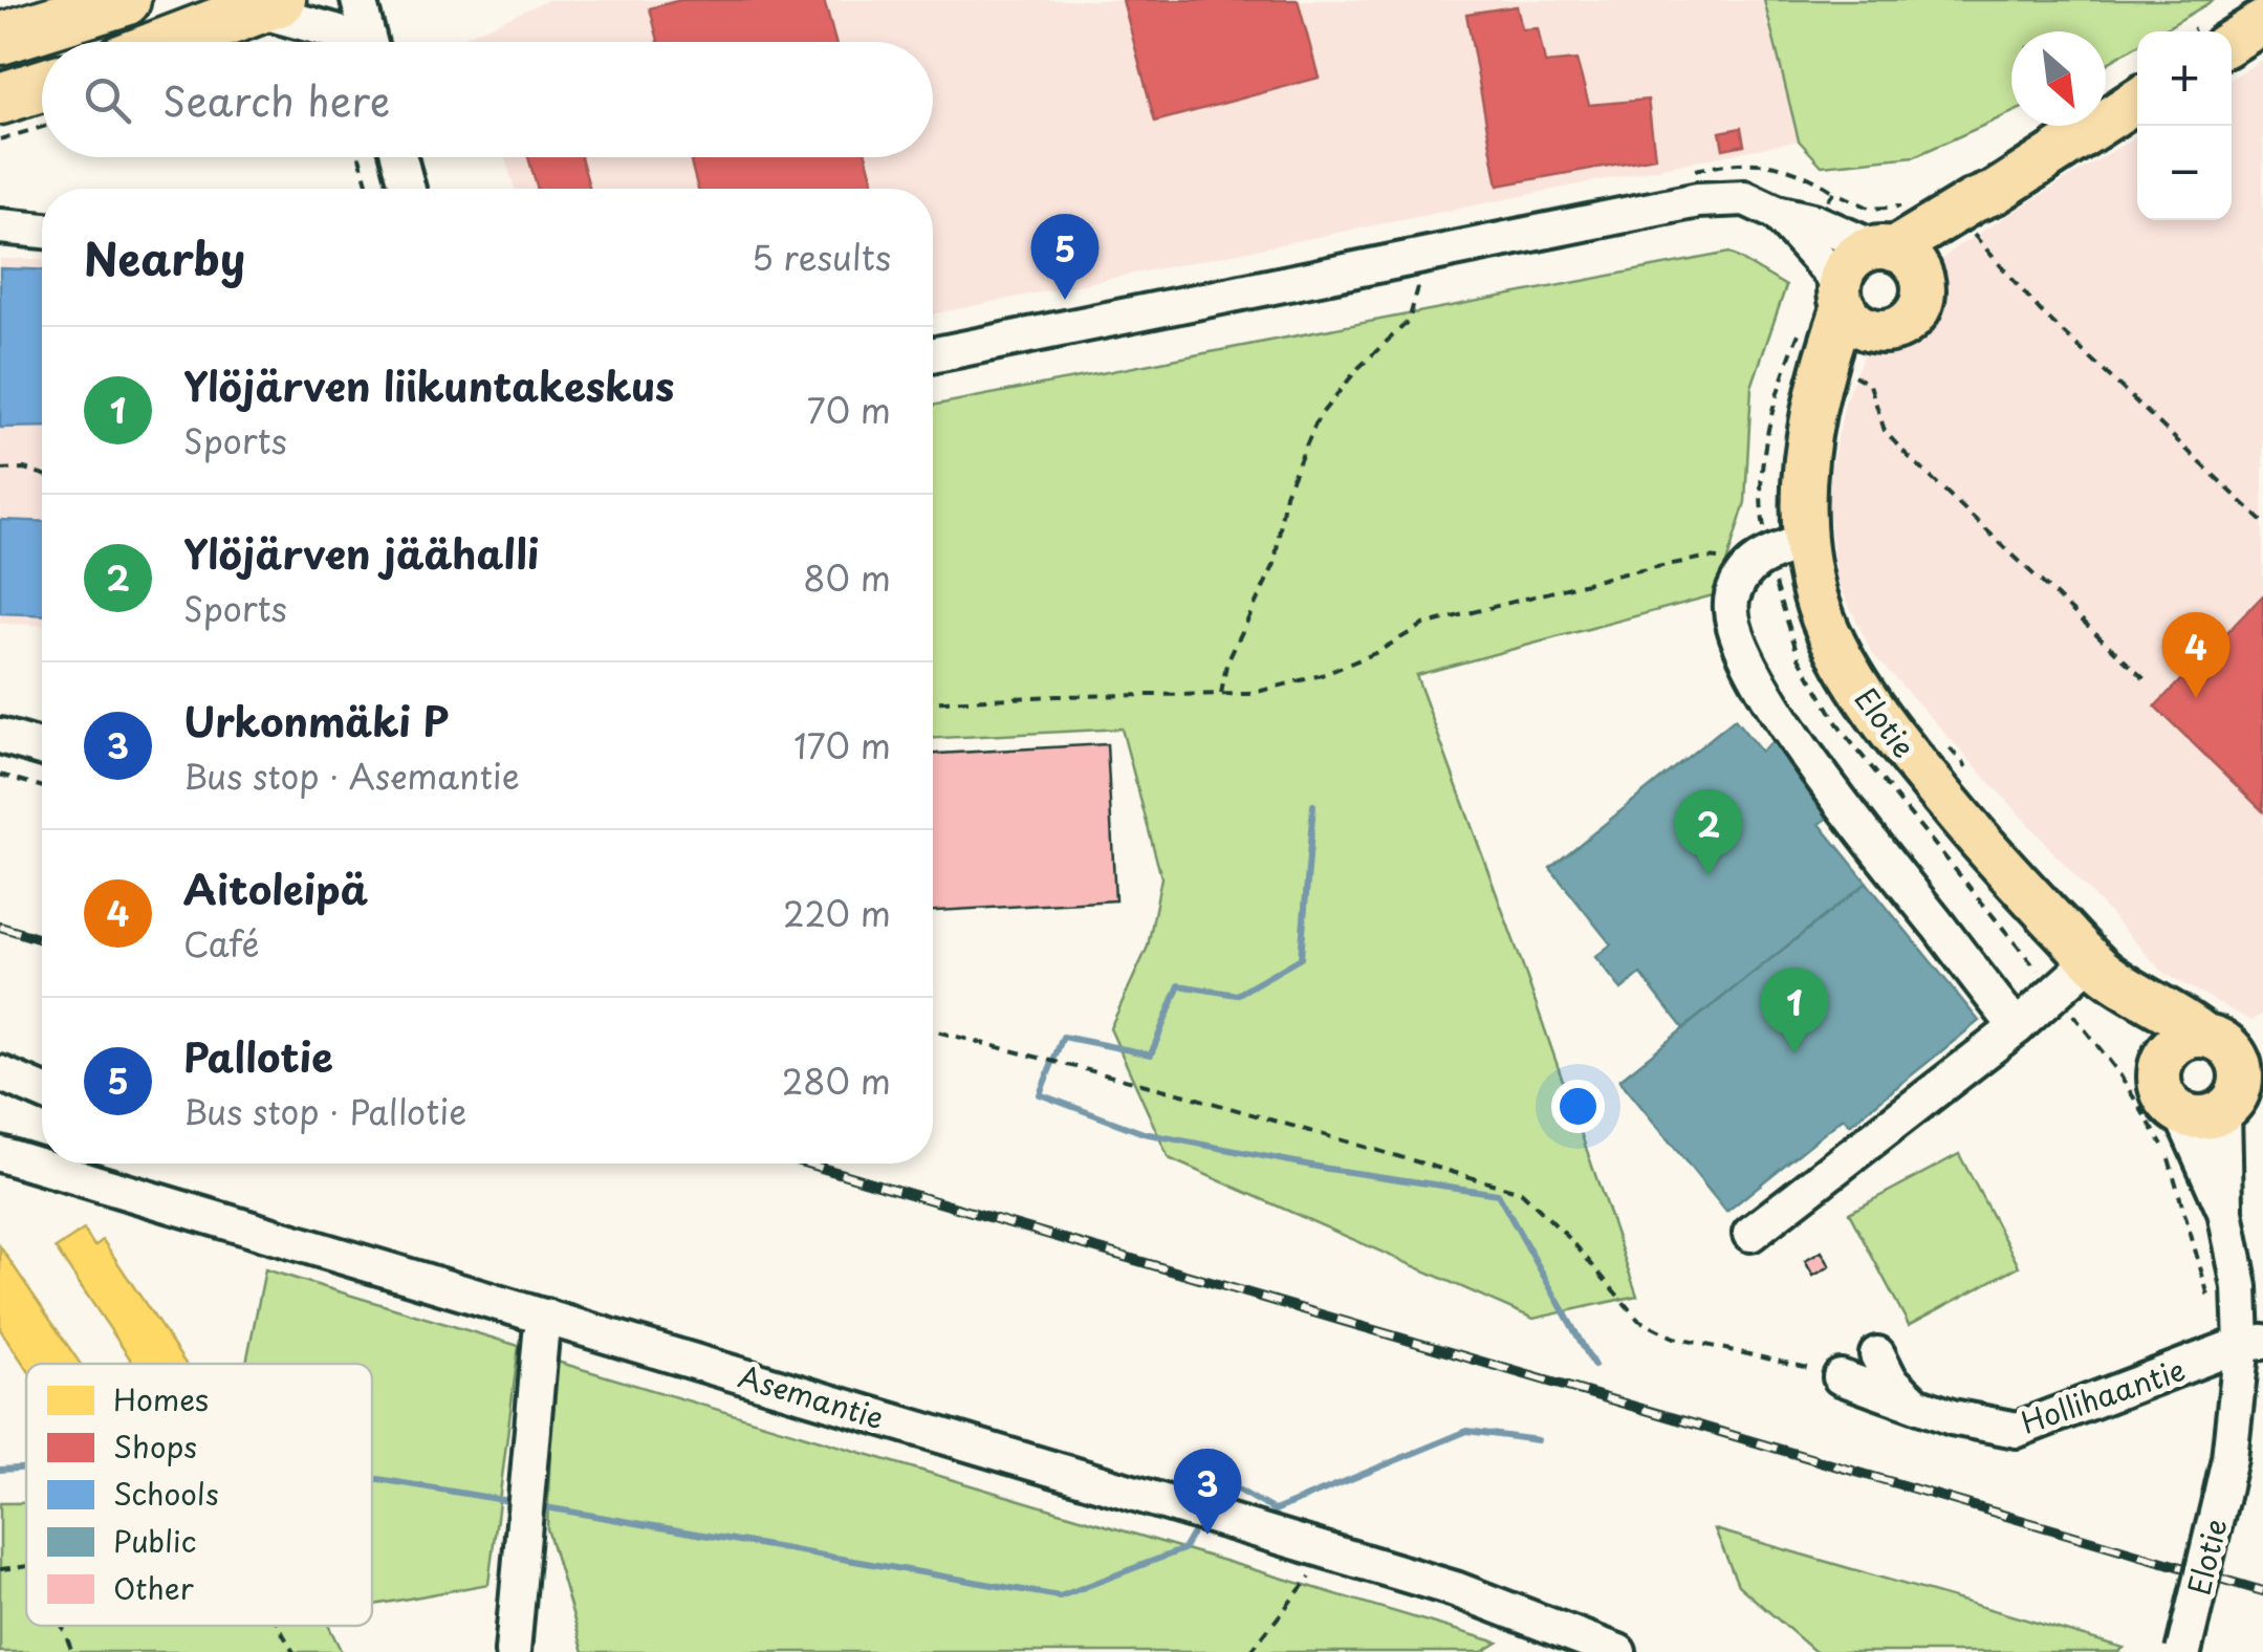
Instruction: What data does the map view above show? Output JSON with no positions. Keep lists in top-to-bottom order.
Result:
{
  "streets": {
    "main road": ["Elotie"],
    "street": ["Hollihaantie", "Asemantie"]
  },
  "crossings": [
    ["Elotie", "Hollihaantie"]
  ],
  "legend": [
    "Homes",
    "Shops",
    "Schools",
    "Public",
    "Other"
  ],
  "north": "bottom right",
  "page": {
    "map_buttons": ["+", "−"],
    "search": "Search here",
    "heading": ["Nearby", "5 results"],
    "pins": [
      "5",
      "4",
      "2",
      "1",
      "3"
    ],
    "list": [
      {
        "mark": "1",
        "name": "Ylöjärven liikuntakeskus",
        "note": "Sports",
        "value": "70 m"
      },
      {
        "mark": "2",
        "name": "Ylöjärven jäähalli",
        "note": "Sports",
        "value": "80 m"
      },
      {
        "mark": "3",
        "name": "Urkonmäki P",
        "note": "Bus stop · Asemantie",
        "value": "170 m"
      },
      {
        "mark": "4",
        "name": "Aitoleipä",
        "note": "Café",
        "value": "220 m"
      },
      {
        "mark": "5",
        "name": "Pallotie",
        "note": "Bus stop · Pallotie",
        "value": "280 m"
      }
    ]
  }
}
